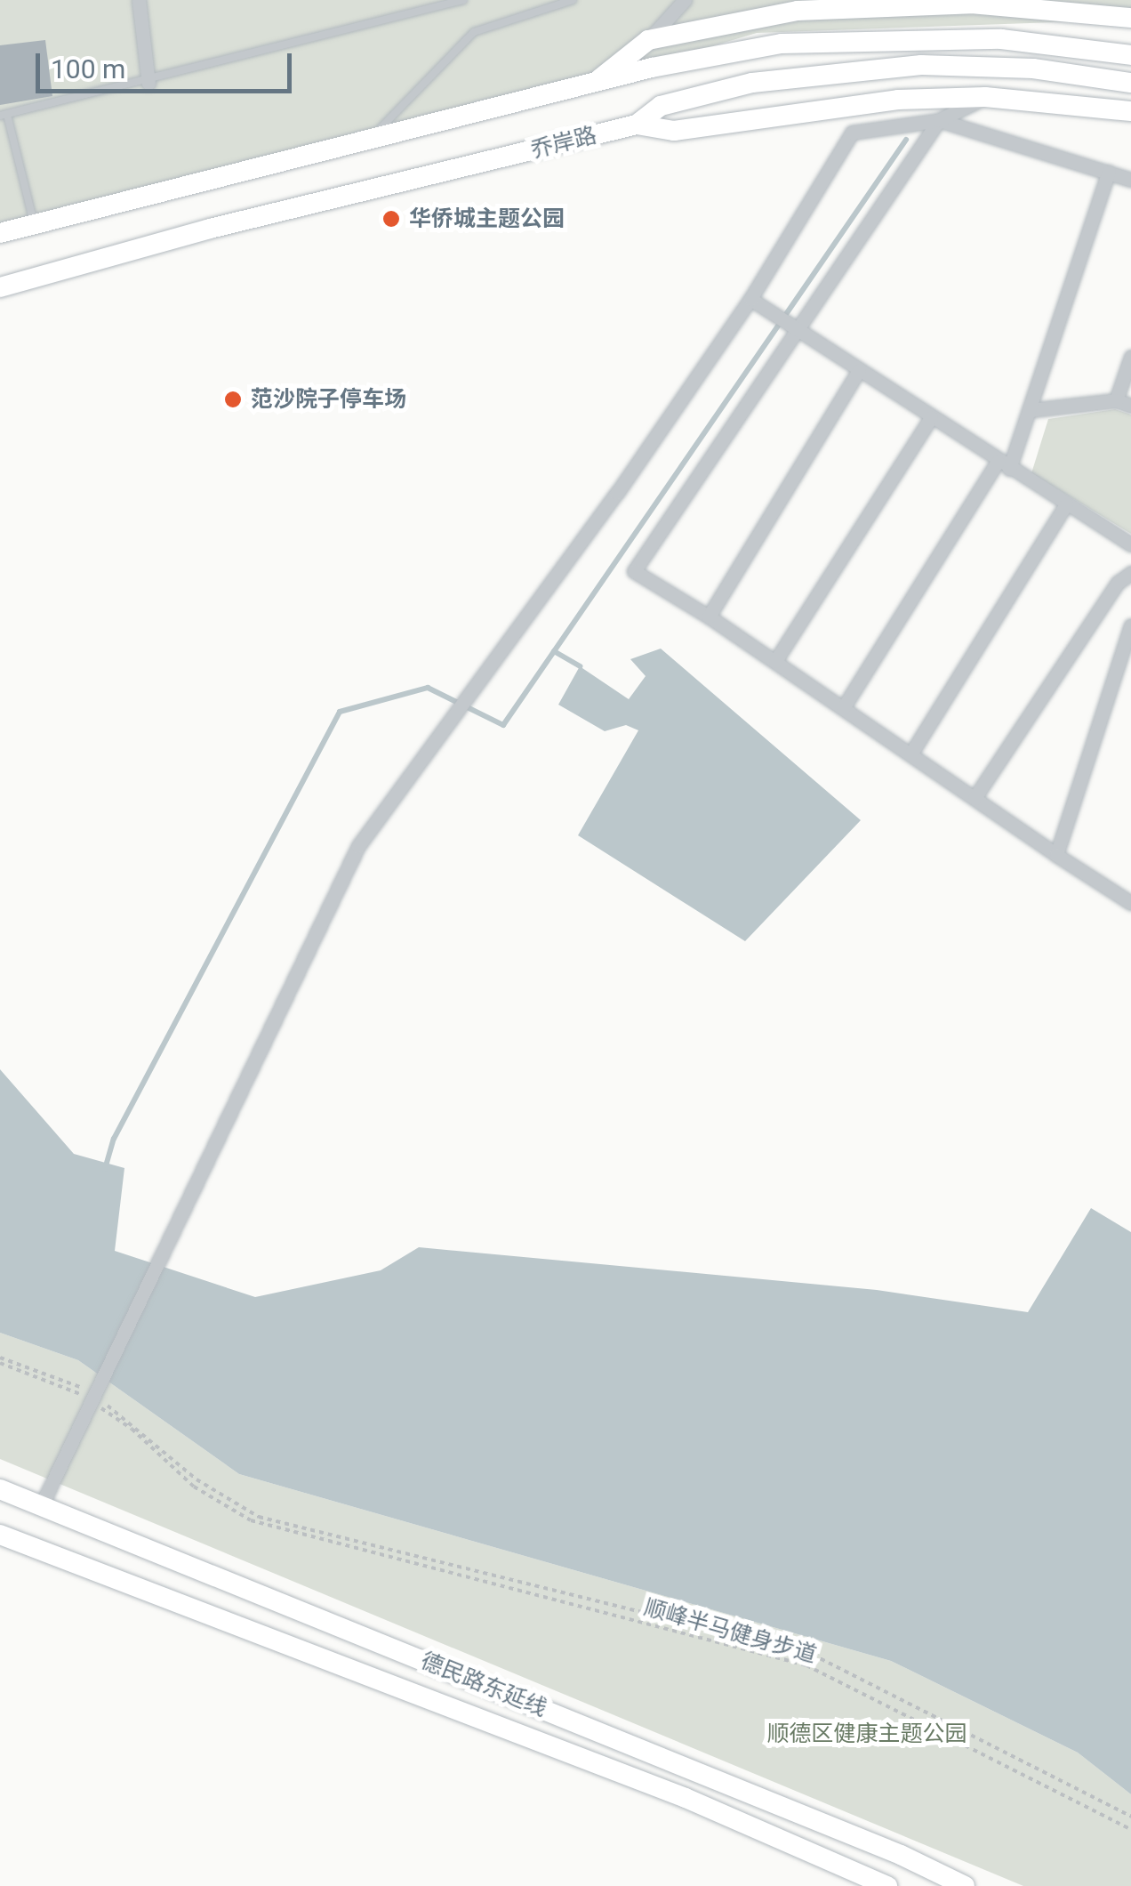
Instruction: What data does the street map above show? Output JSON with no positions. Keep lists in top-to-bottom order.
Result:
{
  "streets": {
    "street": ["乔岸路", "德民路东延线"],
    "path": ["顺峰半马健身步道"]
  },
  "parks": ["顺德区健康主题公园"],
  "places": ["华侨城主题公园", "范沙院子停车场"],
  "scale_bar": "100 m"
}
